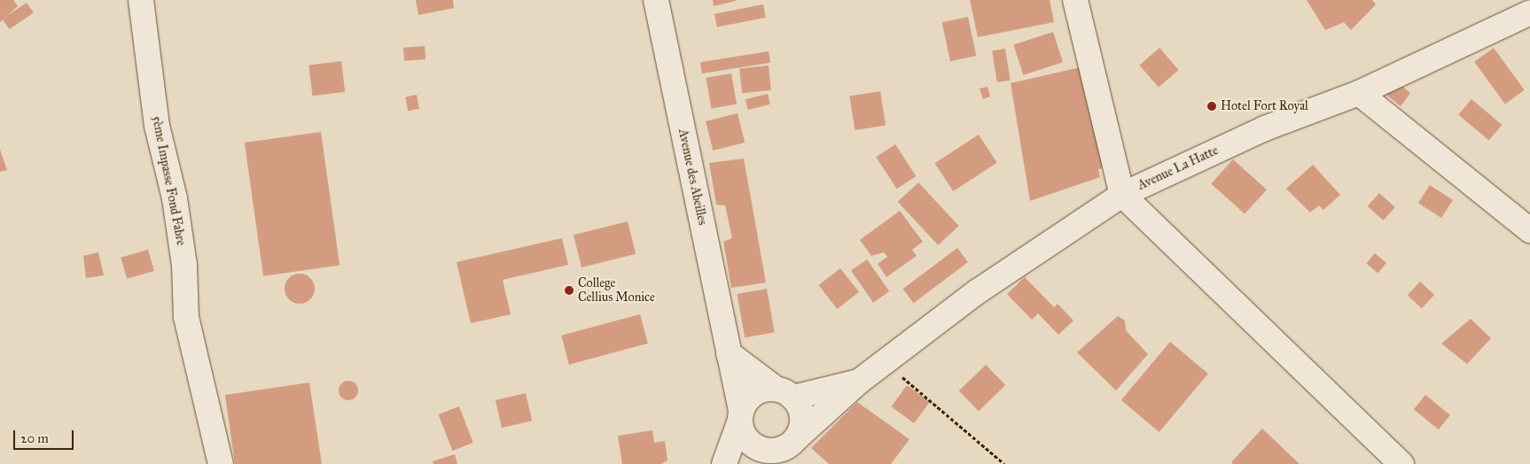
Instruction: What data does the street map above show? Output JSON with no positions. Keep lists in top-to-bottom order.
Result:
{
  "streets": {
    "street": ["Avenue La Hatte", "Avenue des Abeilles", "5ème Impasse Fond Fabre"]
  },
  "crossings": [
    ["Avenue La Hatte", "Avenue des Abeilles"]
  ],
  "places": ["Hotel Fort Royal", "College Cellius Monice"],
  "scale_bar": "20 m"
}
